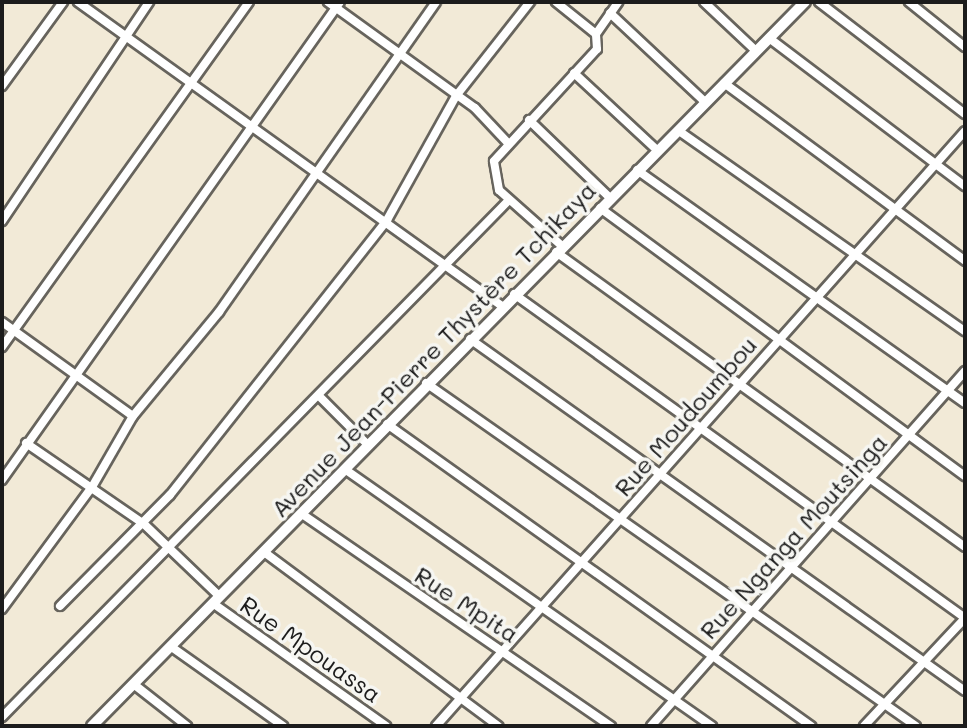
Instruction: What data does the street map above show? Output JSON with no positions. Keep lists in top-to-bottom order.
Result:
{
  "streets": {
    "street": [
      "Avenue Jean-Pierre Thystère Tchikaya",
      "Rue Moudoumbou",
      "Rue Nganga Moutsinga",
      "Rue Mpita",
      "Rue Mpouassa"
    ]
  },
  "crossings": [
    ["Avenue Jean-Pierre Thystère Tchikaya", "Rue Mpita"],
    ["Avenue Jean-Pierre Thystère Tchikaya", "Rue Mpouassa"],
    ["Rue Moudoumbou", "Rue Mpita"]
  ]
}
